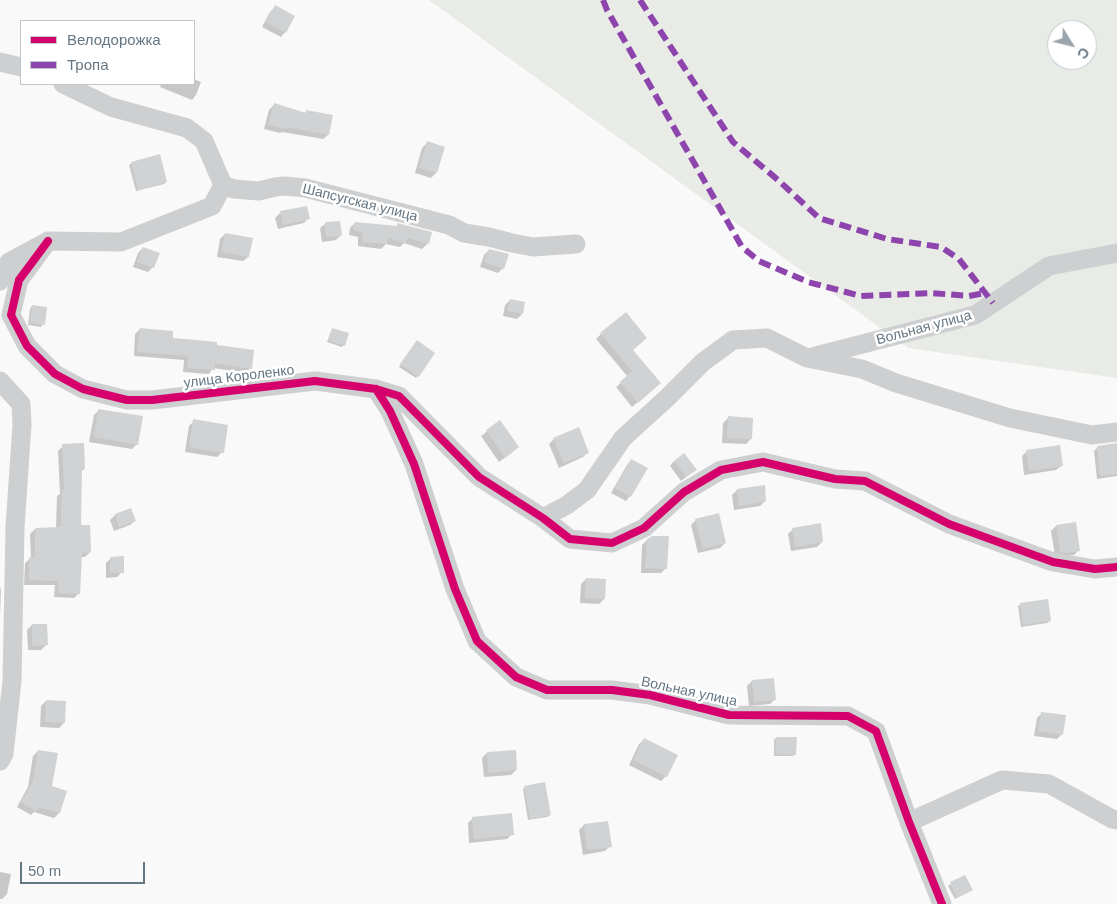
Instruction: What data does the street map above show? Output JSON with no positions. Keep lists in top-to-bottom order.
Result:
{
  "streets": {
    "street": ["Шапсугская улица", "Вольная улица", "улица Короленко"]
  },
  "crossings": [
    ["Вольная улица", "улица Короленко"]
  ],
  "legend": ["Велодорожка", "Тропа"],
  "scale_bar": "50 m",
  "north": "bottom right"
}
